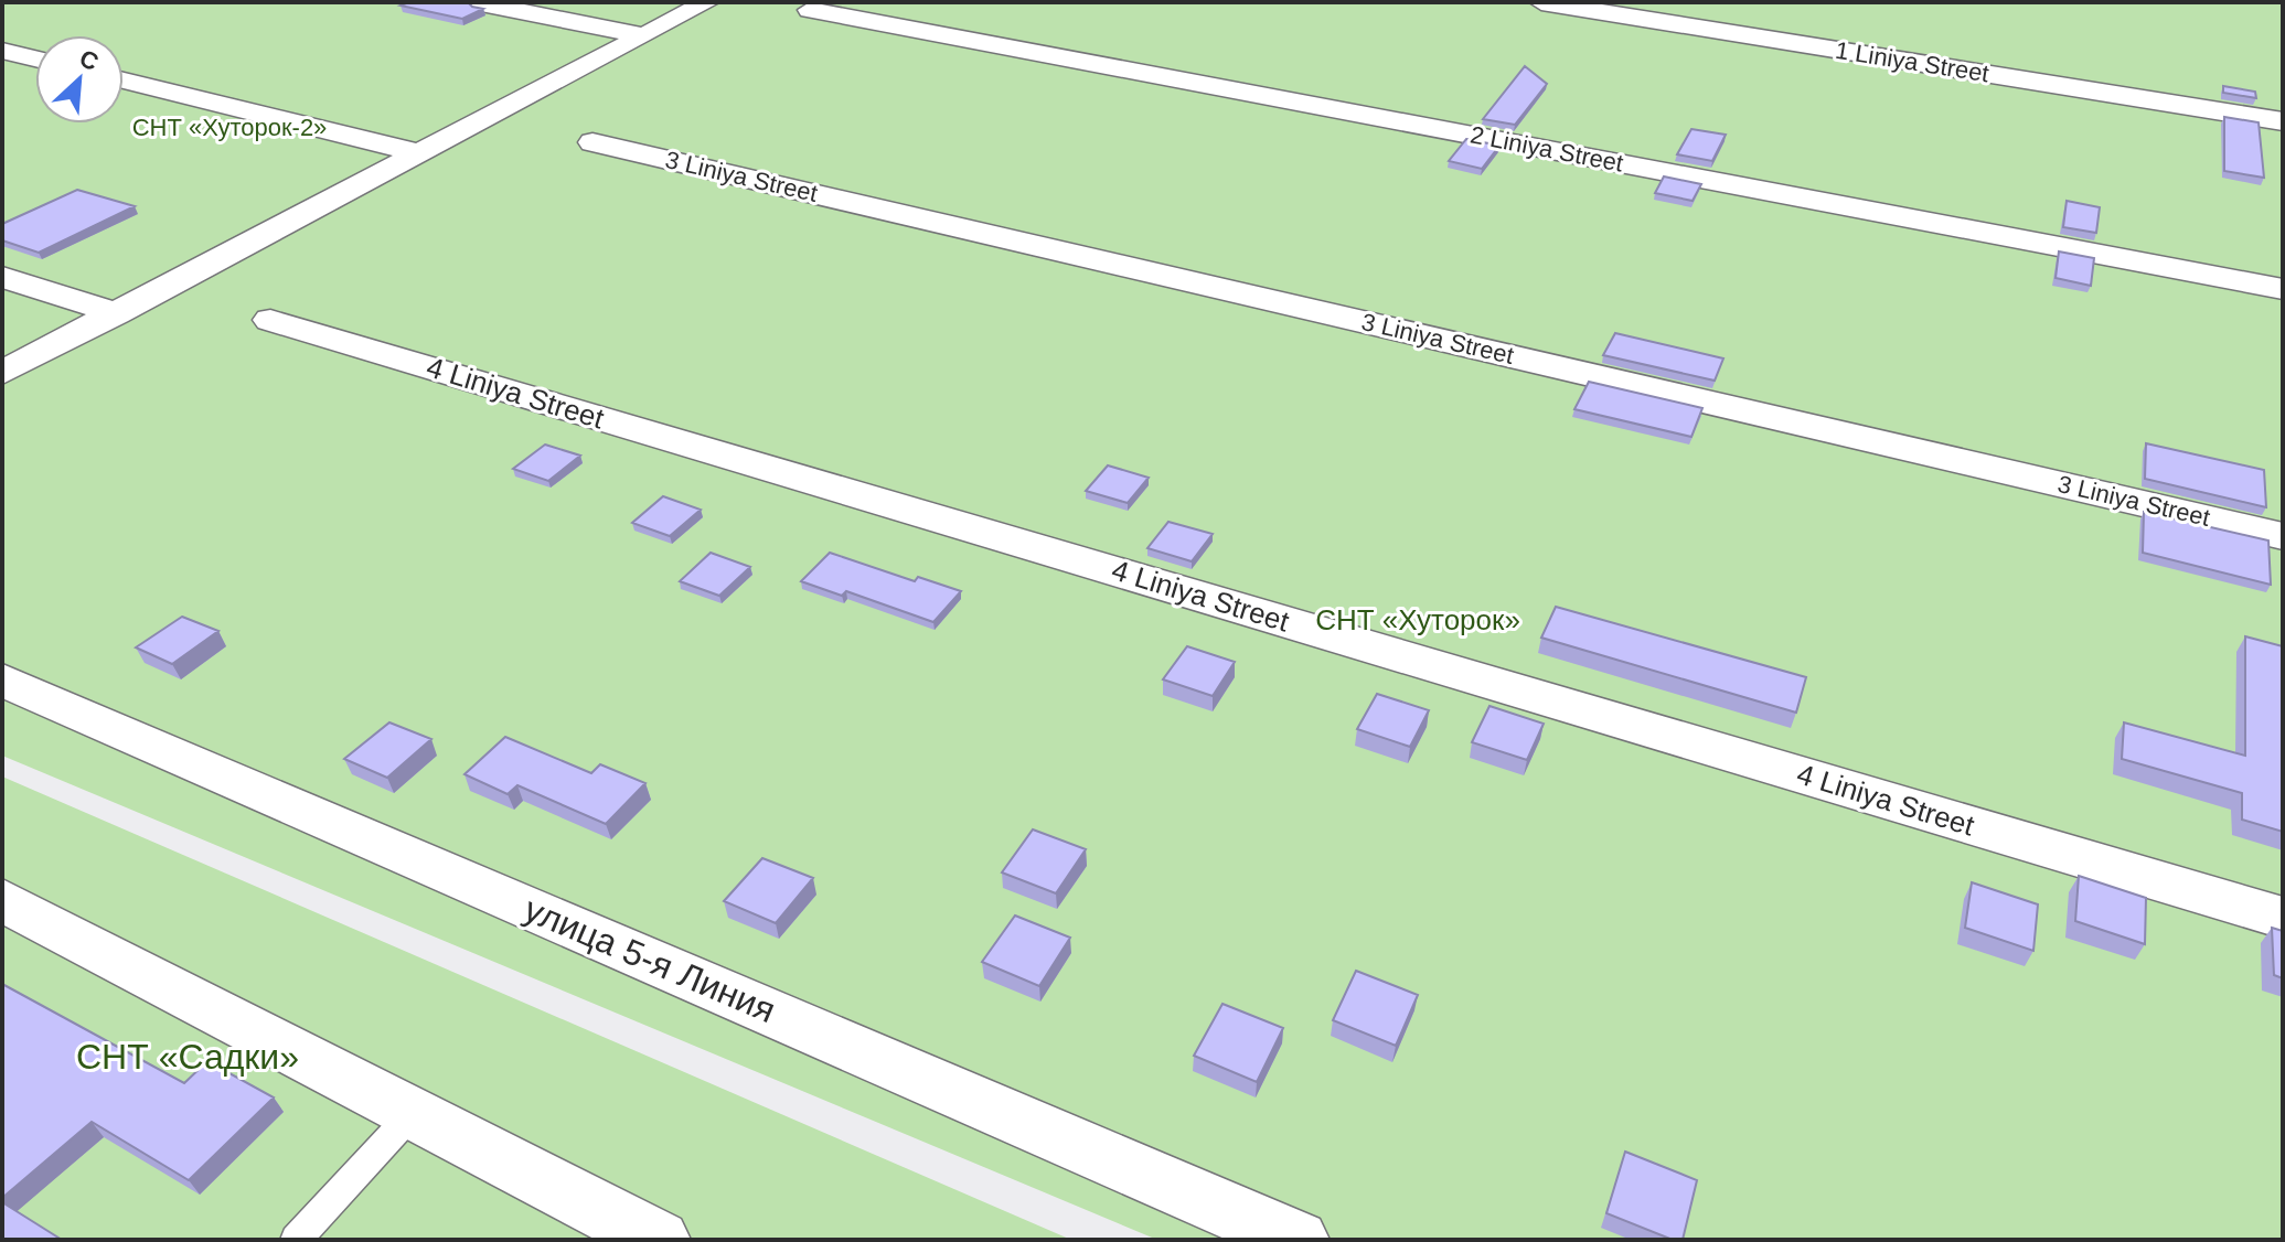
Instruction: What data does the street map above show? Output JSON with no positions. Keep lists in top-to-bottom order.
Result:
{
  "streets": {
    "street": [
      "1 Liniya Street",
      "2 Liniya Street",
      "3 Liniya Street",
      "4 Liniya Street",
      "улица 5-я Линия"
    ]
  },
  "parks": ["СНТ «Хуторок-2»", "СНТ «Хуторок»", "СНТ «Садки»"],
  "north": "top right"
}
